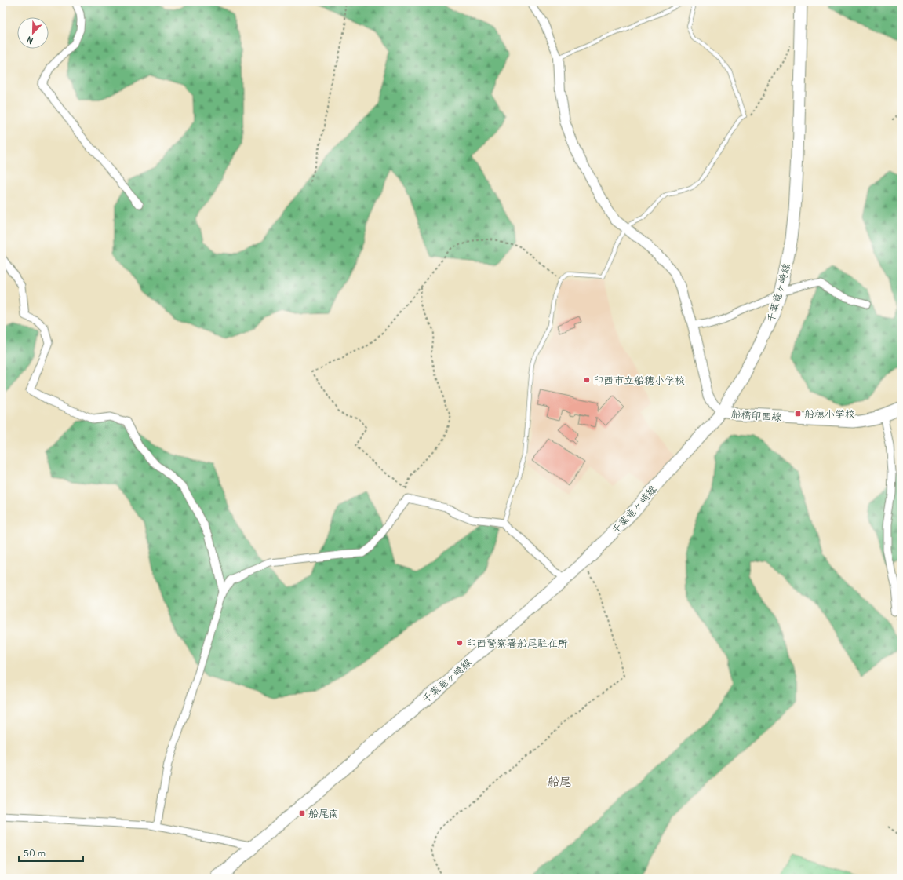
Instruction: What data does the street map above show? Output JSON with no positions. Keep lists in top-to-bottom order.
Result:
{
  "streets": {
    "main road": ["千葉竜ヶ崎線", "船橋印西線"]
  },
  "crossings": [
    ["千葉竜ヶ崎線", "船橋印西線"]
  ],
  "districts": ["船尾"],
  "places": {
    "other": ["印西市立船穂小学校", "印西警察署船尾駐在所"],
    "transit": ["船穂小学校", "船尾南"]
  },
  "scale_bar": "50 m",
  "north": "bottom left"
}
